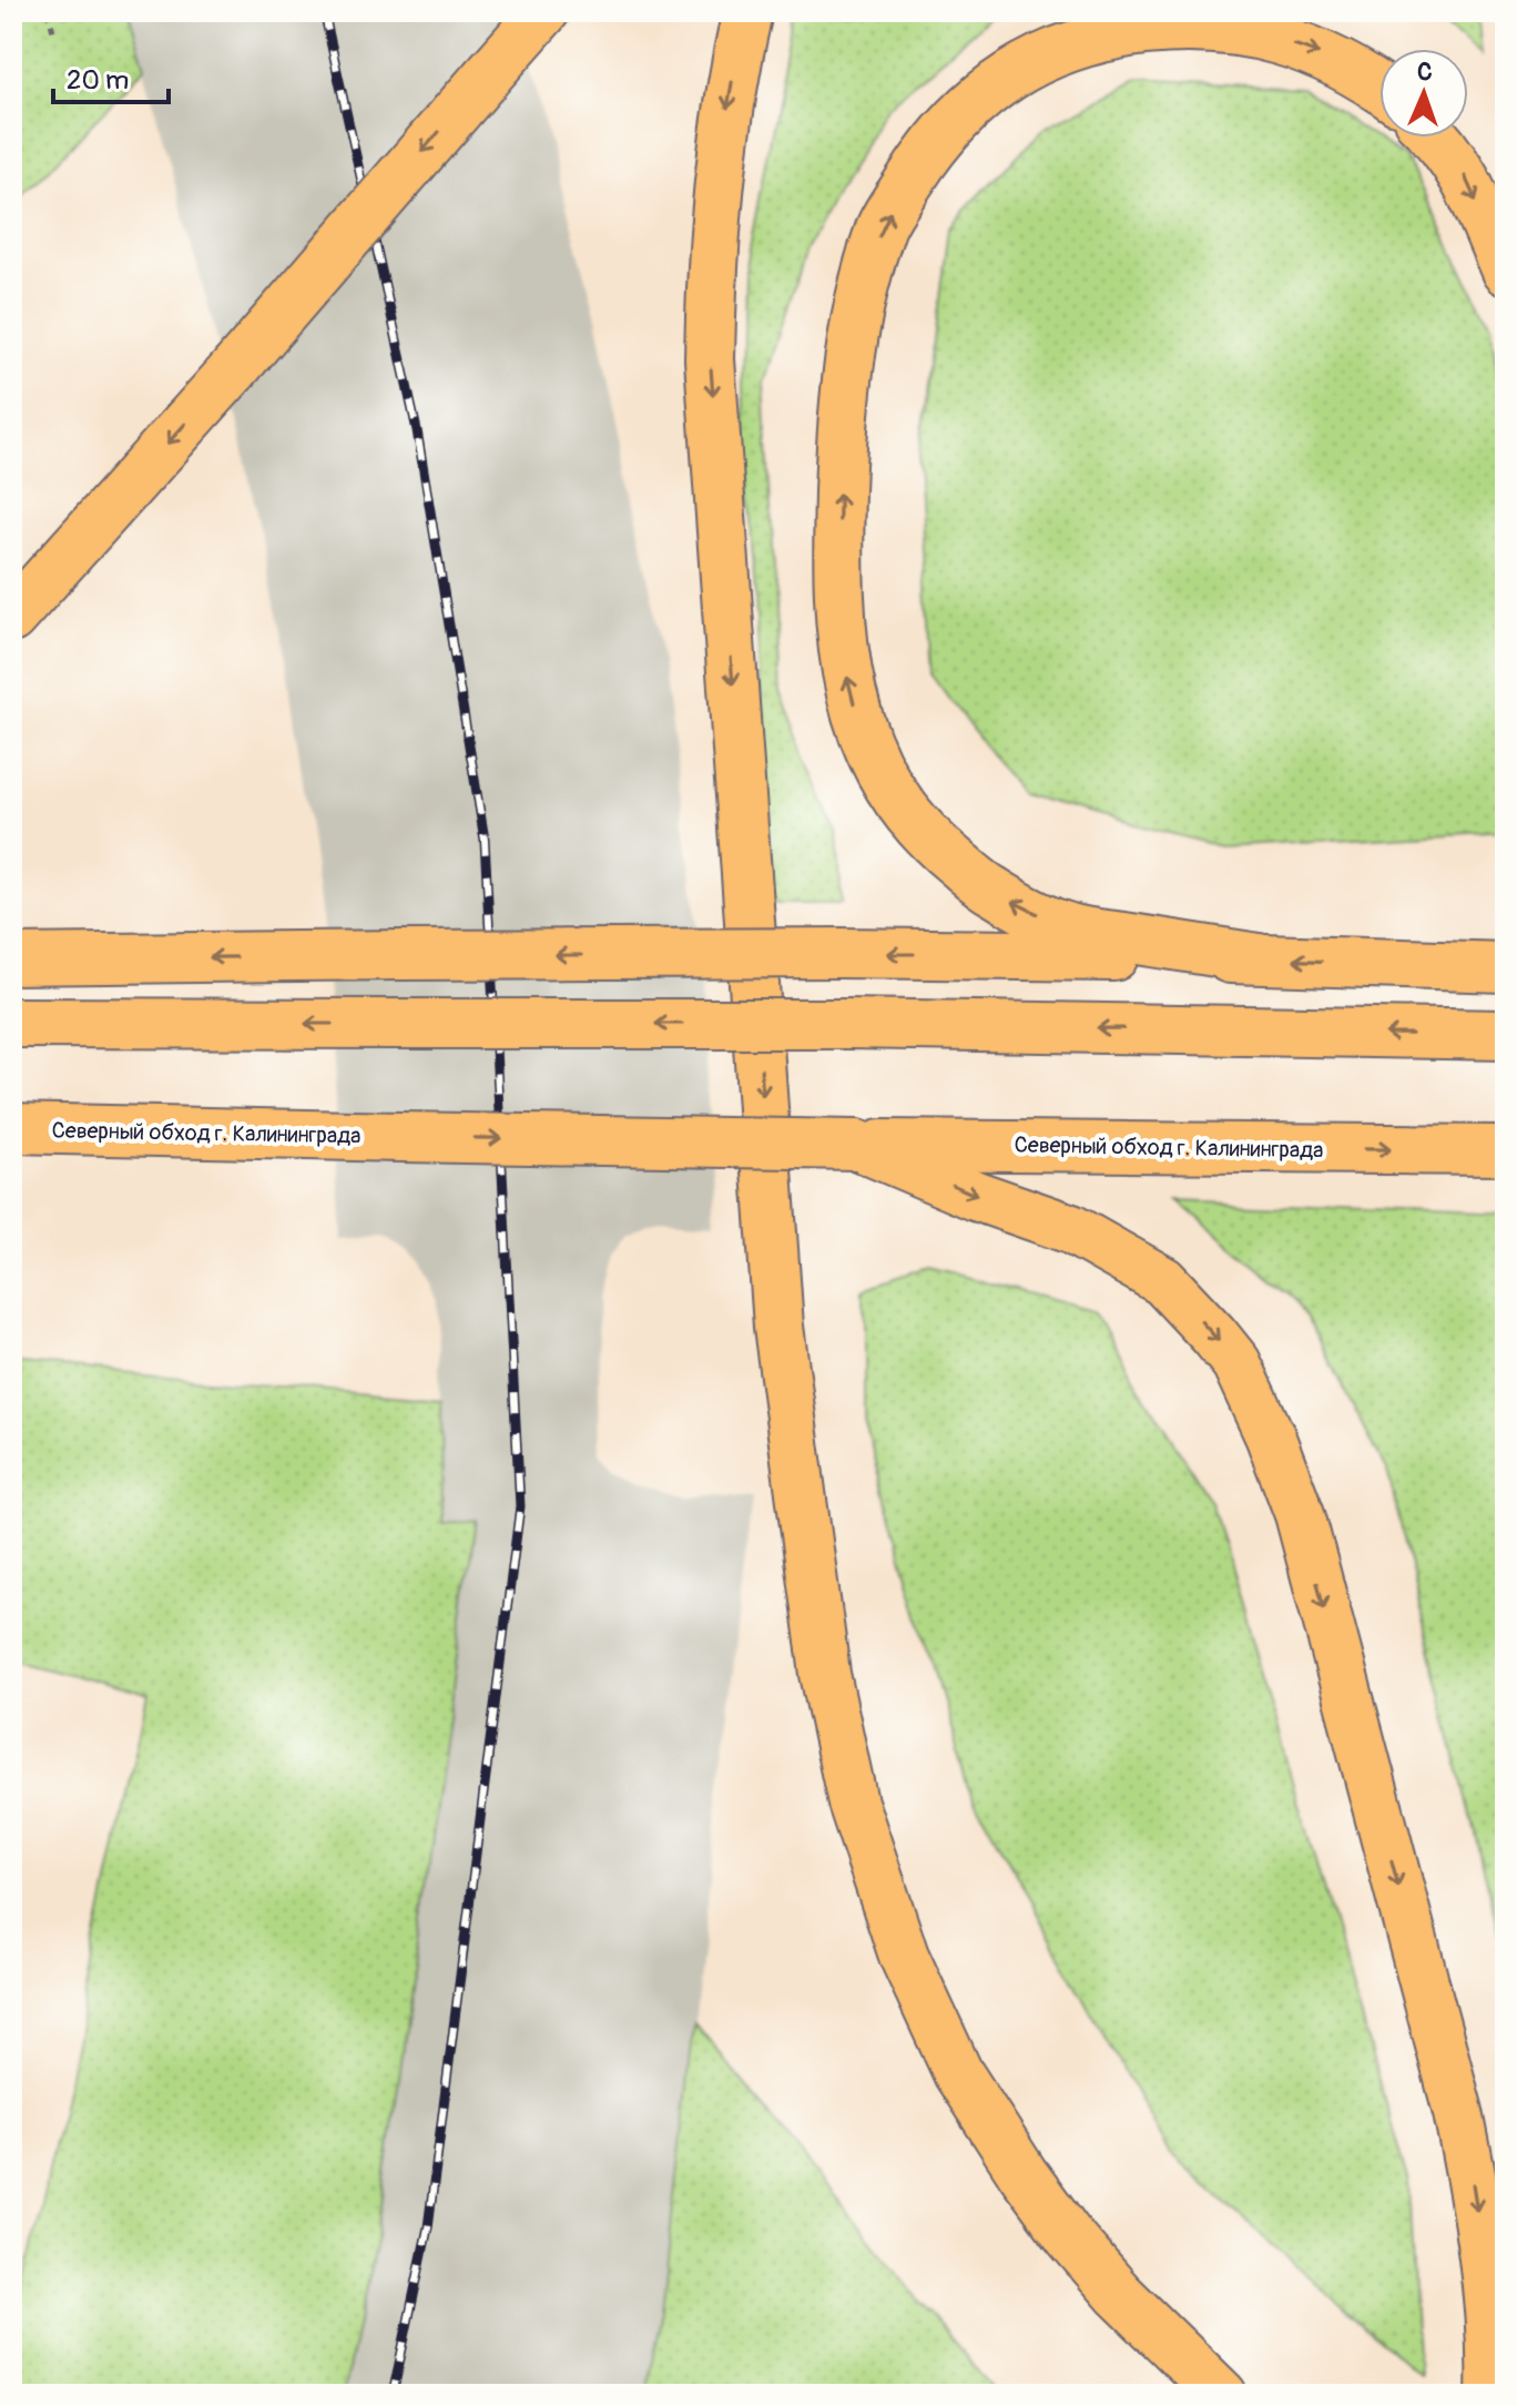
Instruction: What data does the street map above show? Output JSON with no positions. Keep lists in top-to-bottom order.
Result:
{
  "streets": {
    "highway": ["Северный обход г. Калининграда"]
  },
  "scale_bar": "20 m",
  "north": "top"
}
